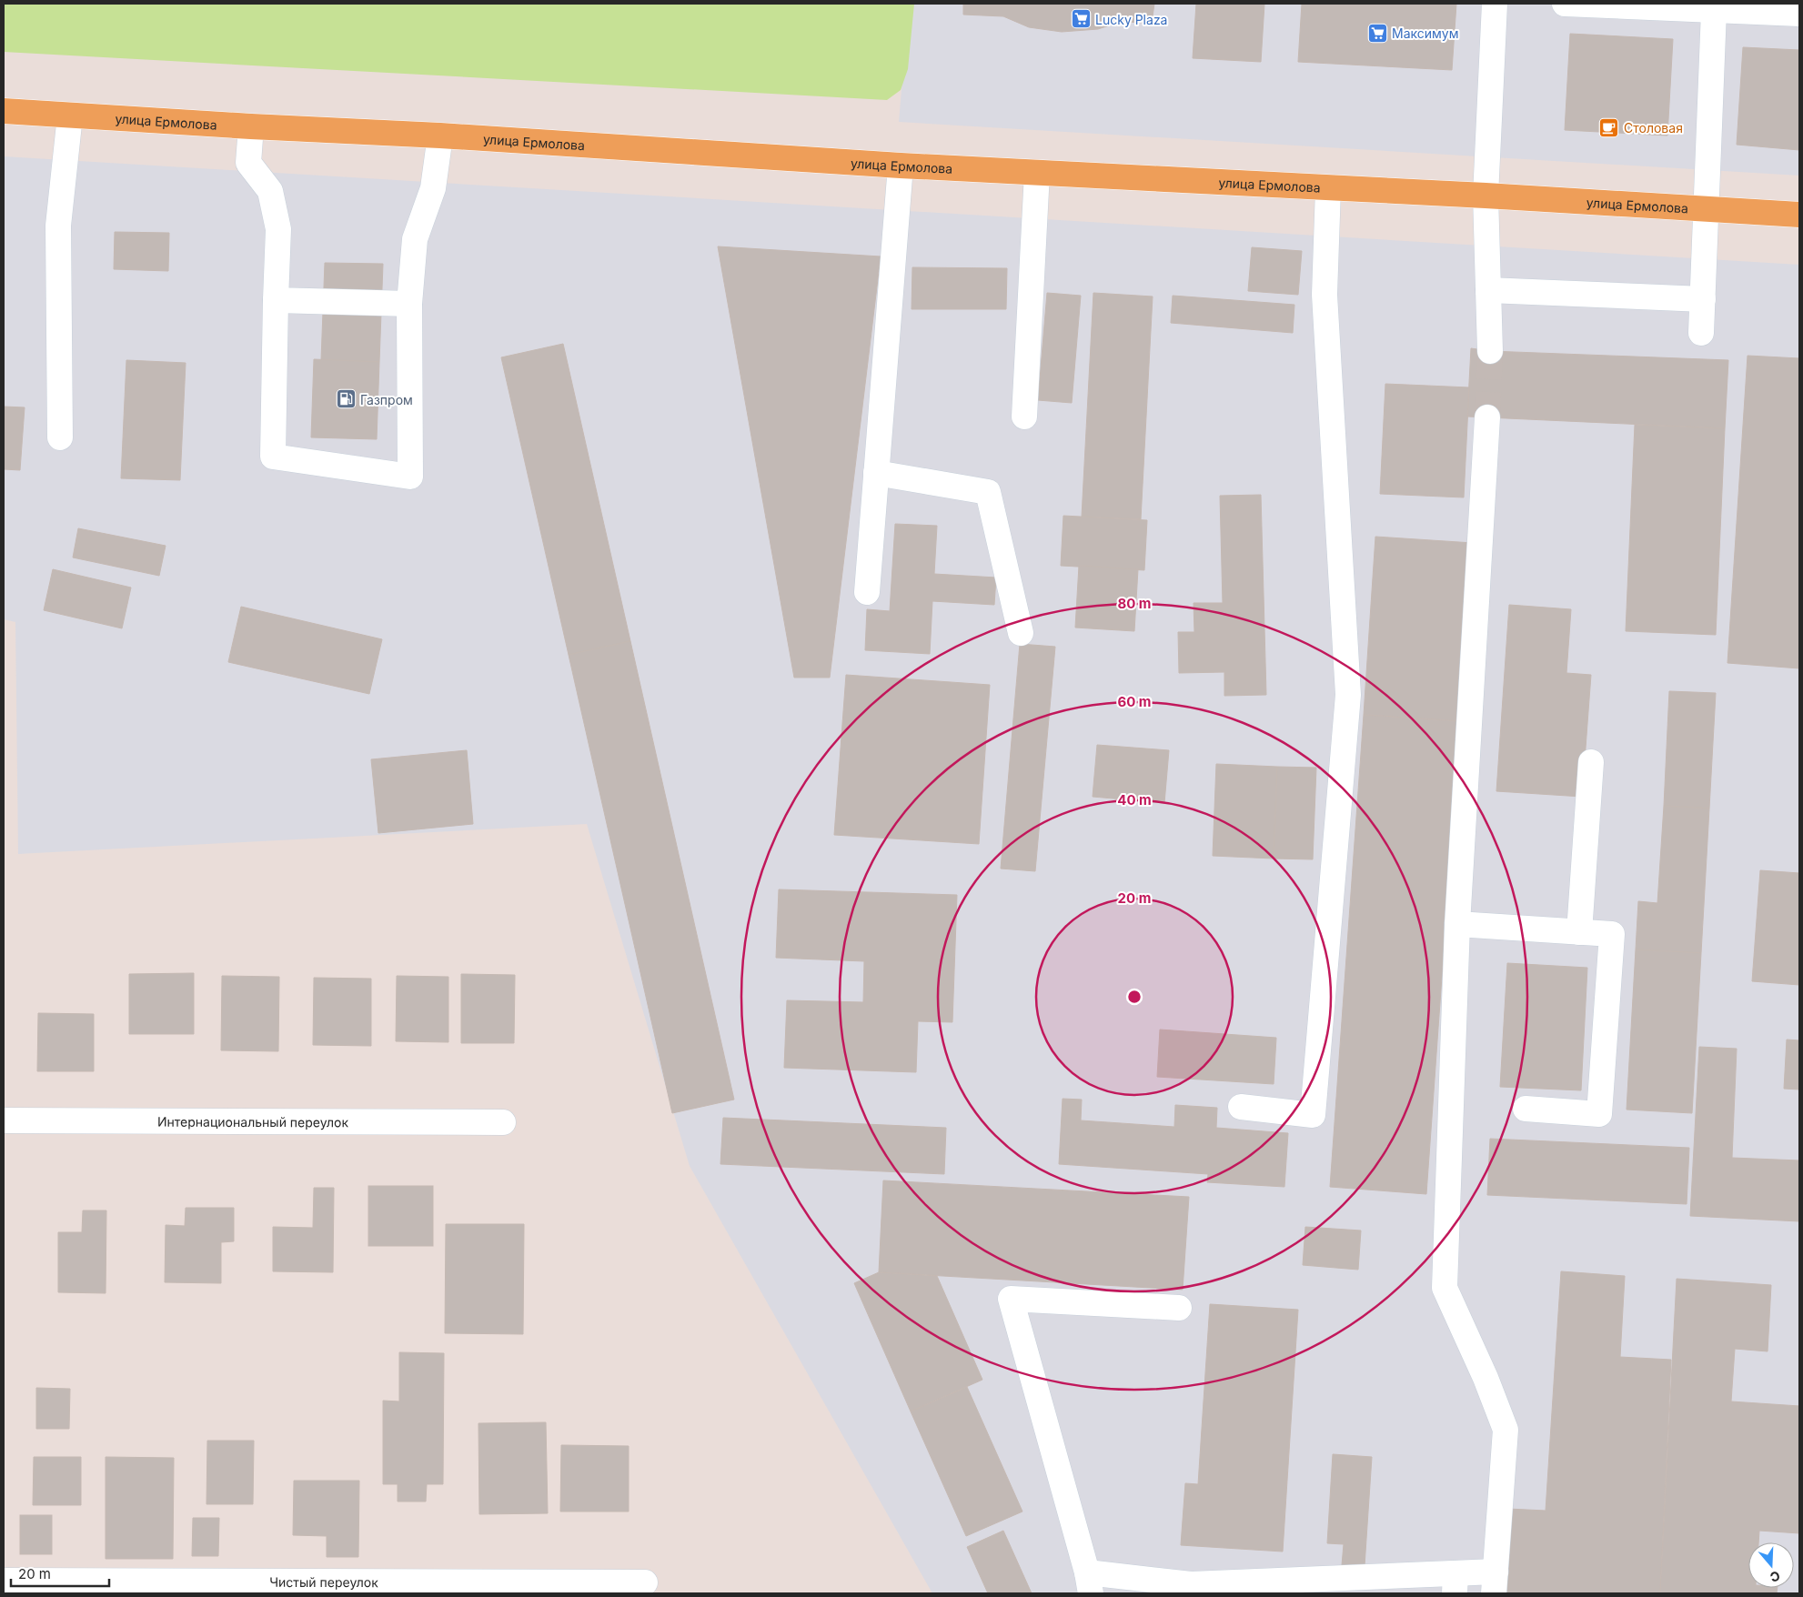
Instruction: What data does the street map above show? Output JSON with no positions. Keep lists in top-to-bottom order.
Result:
{
  "streets": {
    "main road": ["улица Ермолова"],
    "street": ["Интернациональный переулок", "Чистый переулок"]
  },
  "places": {
    "supermarket": ["Lucky Plaza", "Максимум"],
    "cafe": ["Столовая"],
    "fuel station": ["Газпром"]
  },
  "scale_bar": "20 m",
  "north": "bottom",
  "rings": [
    "80 m",
    "60 m",
    "40 m",
    "20 m"
  ]
}
